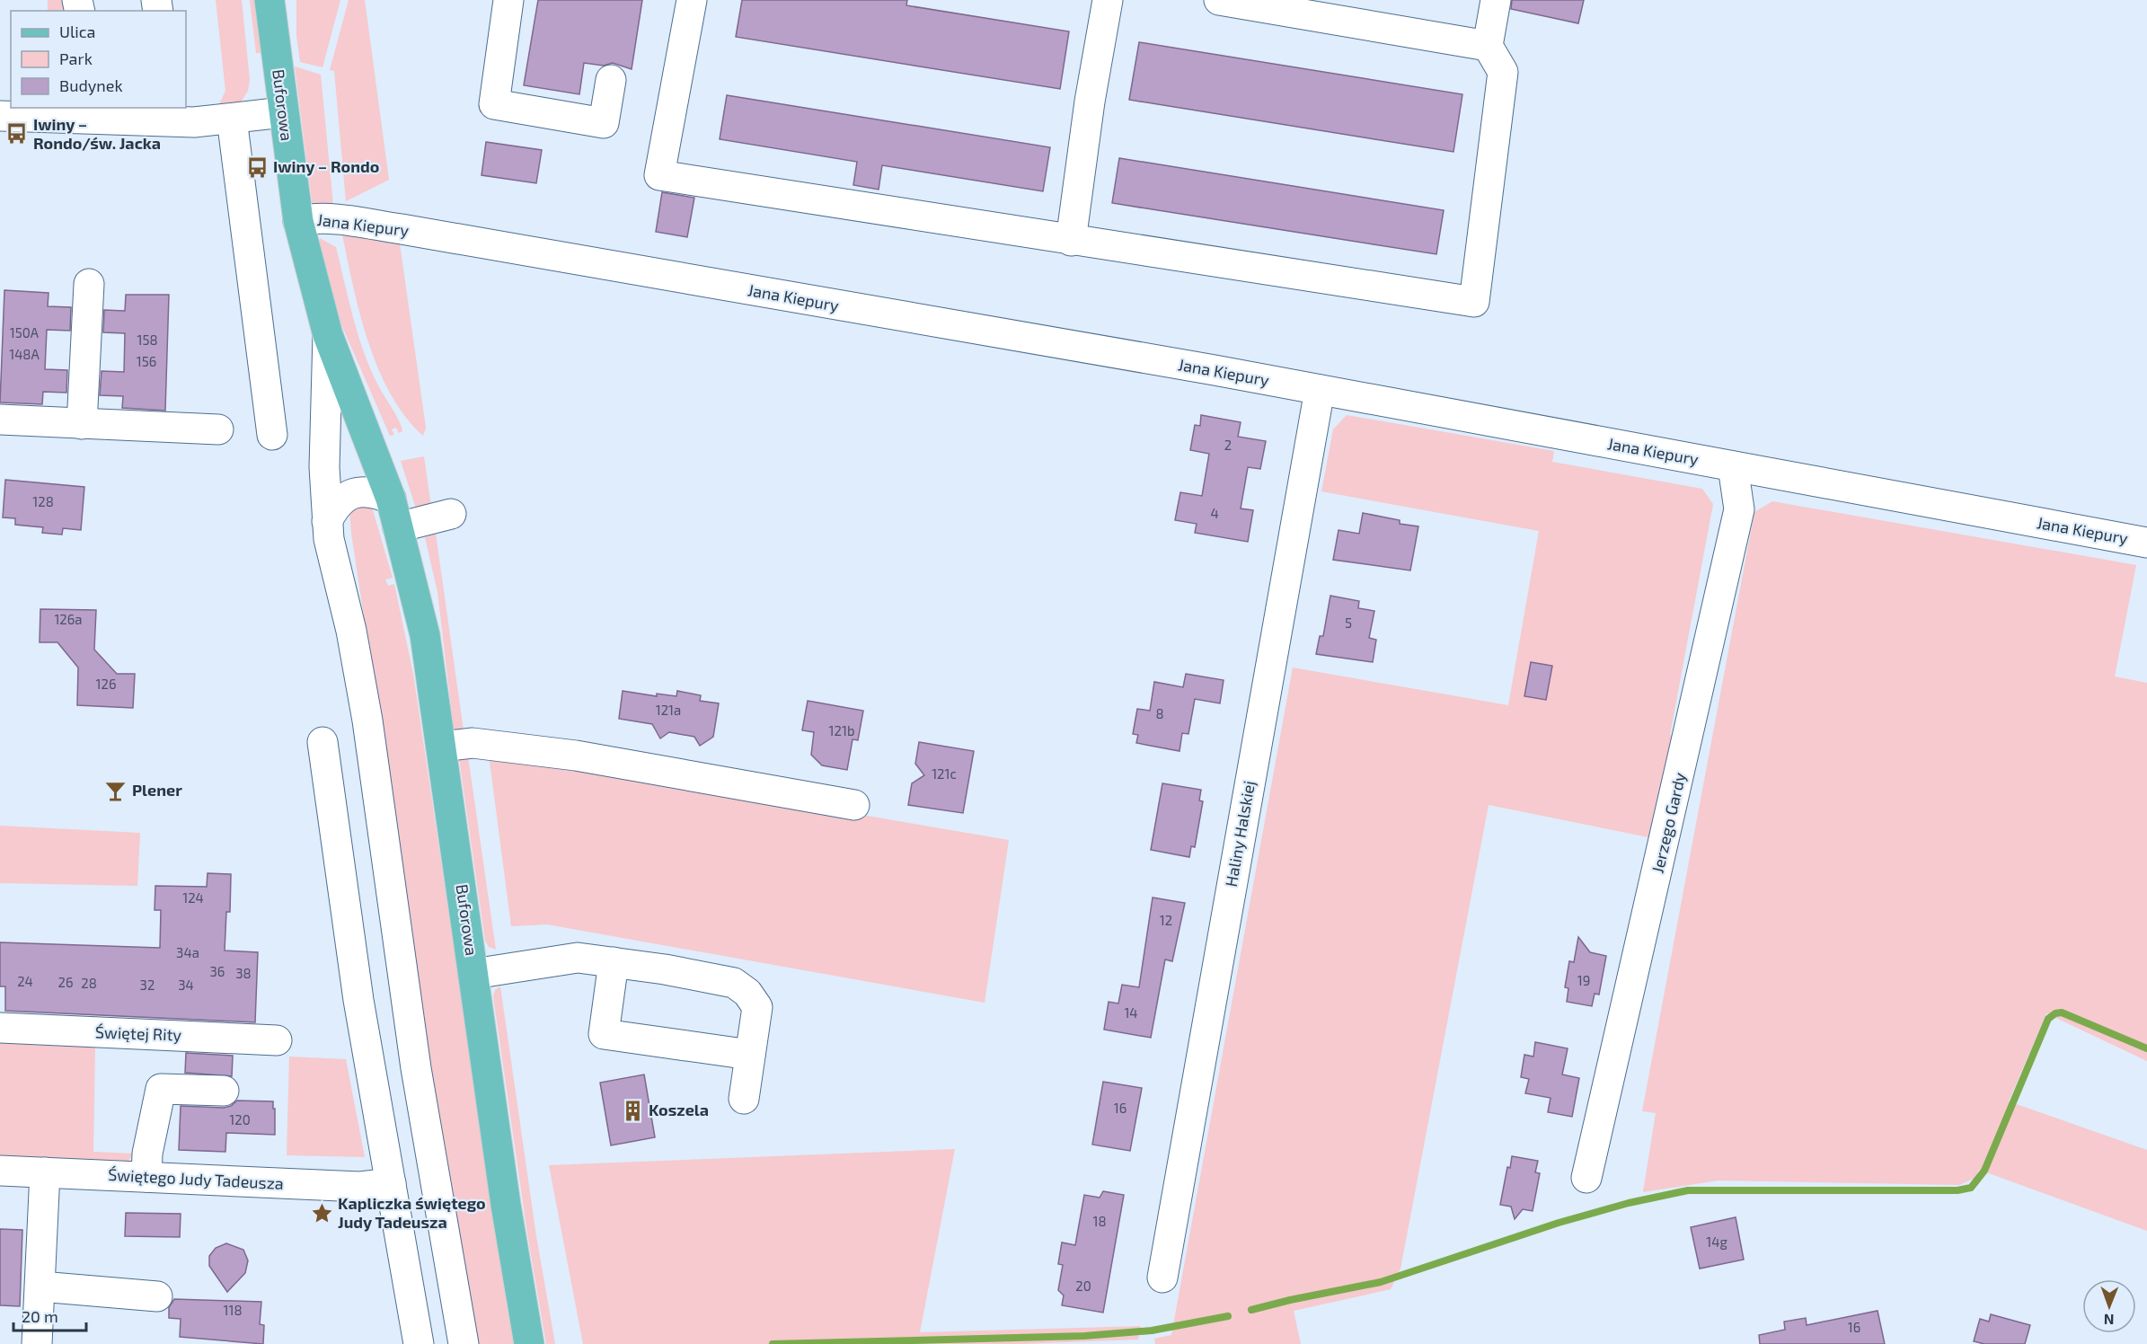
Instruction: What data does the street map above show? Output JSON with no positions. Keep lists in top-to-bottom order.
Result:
{
  "streets": {
    "main road": ["Buforowa"],
    "street": [
      "Jana Kiepury",
      "Jerzego Gardy",
      "Haliny Halskiej",
      "Świętej Rity",
      "Świętego Judy Tadeusza"
    ]
  },
  "crossings": [
    ["Buforowa", "Jana Kiepury"],
    ["Jana Kiepury", "Jerzego Gardy"],
    ["Jana Kiepury", "Haliny Halskiej"]
  ],
  "places": {
    "bus stop": ["Iwiny – Rondo/św. Jacka", "Iwiny – Rondo"],
    "bar": ["Plener"],
    "building": ["Koszela"],
    "place": ["Kapliczka świętego Judy Tadeusza"]
  },
  "house_numbers": [
    "150A",
    "158",
    "148A",
    "156",
    "2",
    "128",
    "4",
    "126a",
    "5",
    "126",
    "121a",
    "8",
    "121b",
    "121c",
    "124",
    "12",
    "34a",
    "36",
    "38",
    "19",
    "24",
    "26",
    "28",
    "32",
    "34",
    "14",
    "16",
    "120",
    "18",
    "14g",
    "20",
    "118",
    "16"
  ],
  "legend": ["Ulica", "Park", "Budynek"],
  "scale_bar": "20 m",
  "north": "bottom"
}
